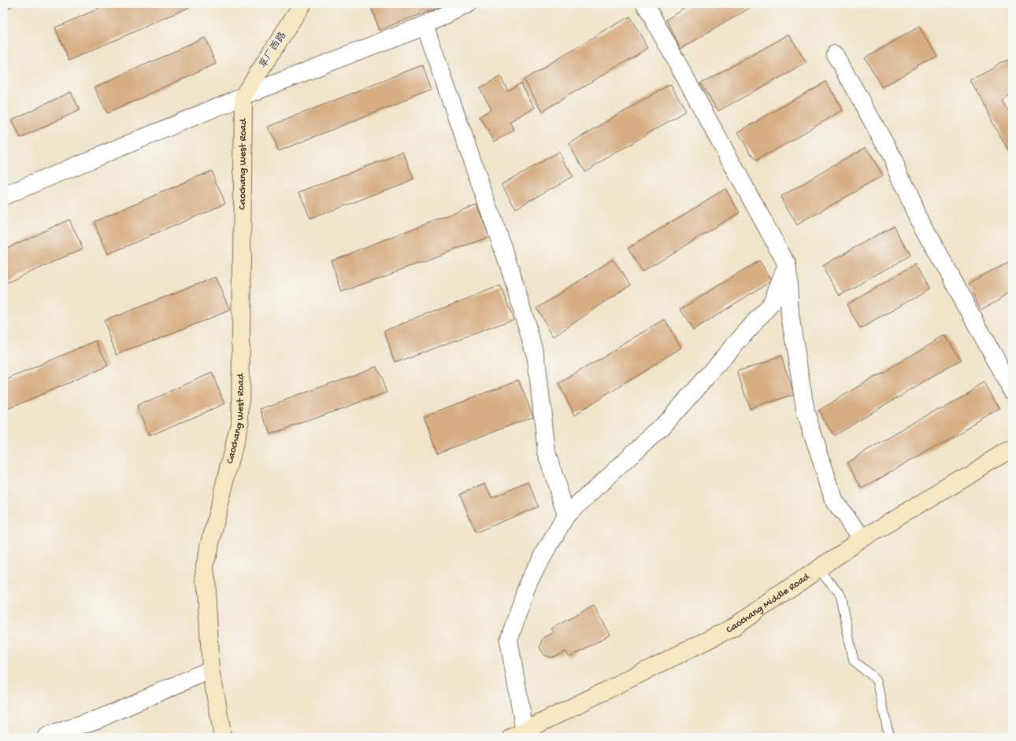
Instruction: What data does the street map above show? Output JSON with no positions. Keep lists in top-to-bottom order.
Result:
{
  "streets": {
    "main road": ["草厂西路", "Caochang West Road", "Caochang Middle Road"]
  },
  "crossings": [
    ["草厂西路", "Caochang West Road"]
  ]
}
